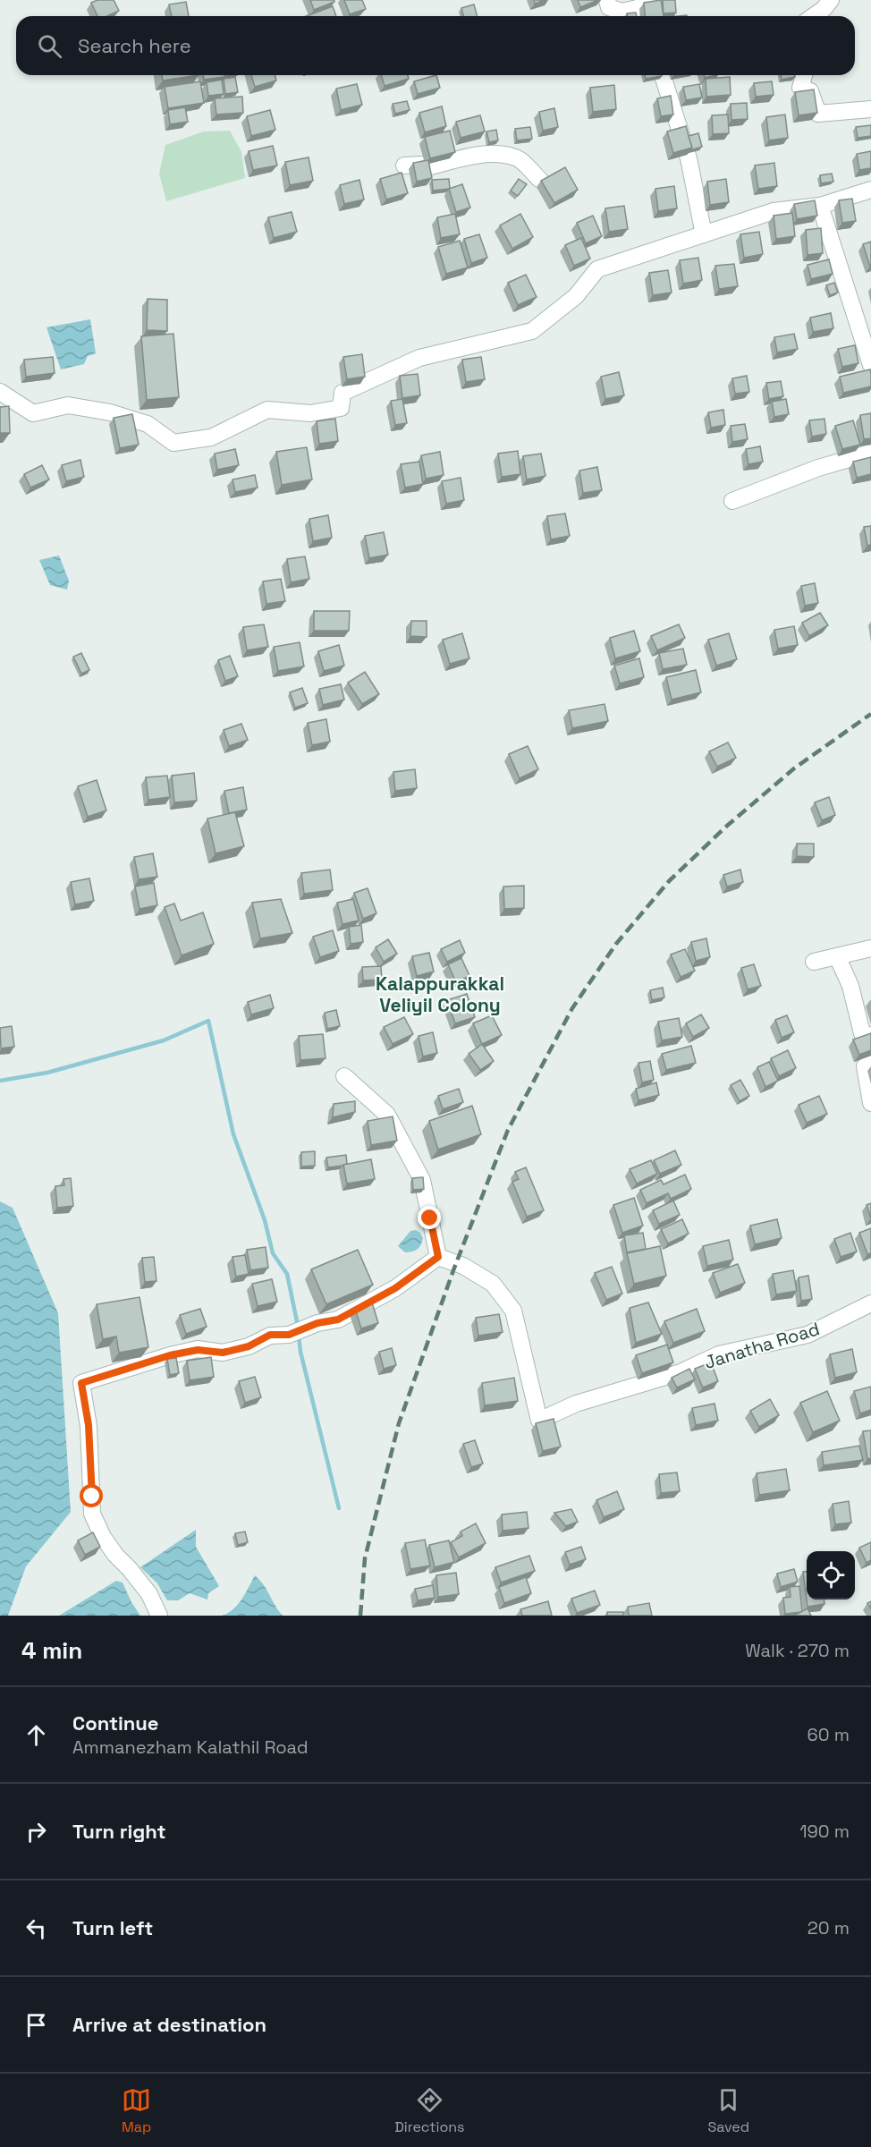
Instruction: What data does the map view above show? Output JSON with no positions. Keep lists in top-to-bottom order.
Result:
{
  "streets": {
    "street": ["Janatha Road"]
  },
  "districts": ["Kalappurakkal Veliyil Colony"],
  "page": {
    "search": "Search here",
    "heading": ["4 min", "Walk · 270 m"],
    "list": [
      ["Continue", "Ammanezham Kalathil Road", "60 m"],
      ["Turn right", "190 m"],
      ["Turn left", "20 m"],
      "Arrive at destination"
    ],
    "nav": ["Map", "Directions", "Saved"]
  }
}
